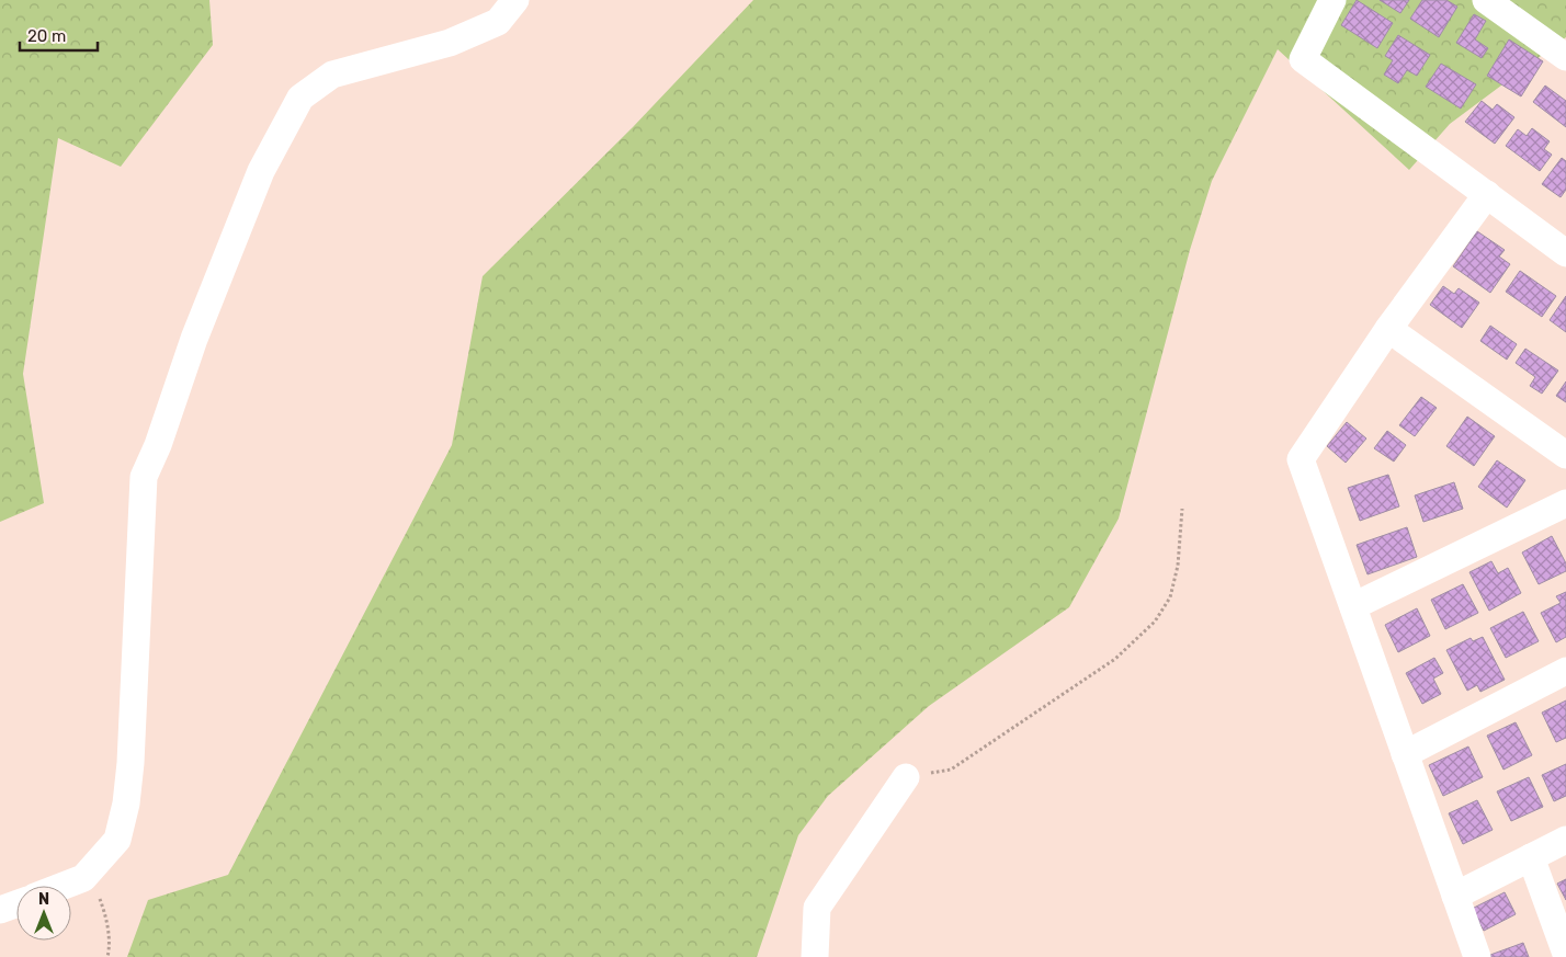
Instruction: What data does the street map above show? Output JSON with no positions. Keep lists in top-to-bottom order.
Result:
{
  "scale_bar": "20 m",
  "north": "top"
}
